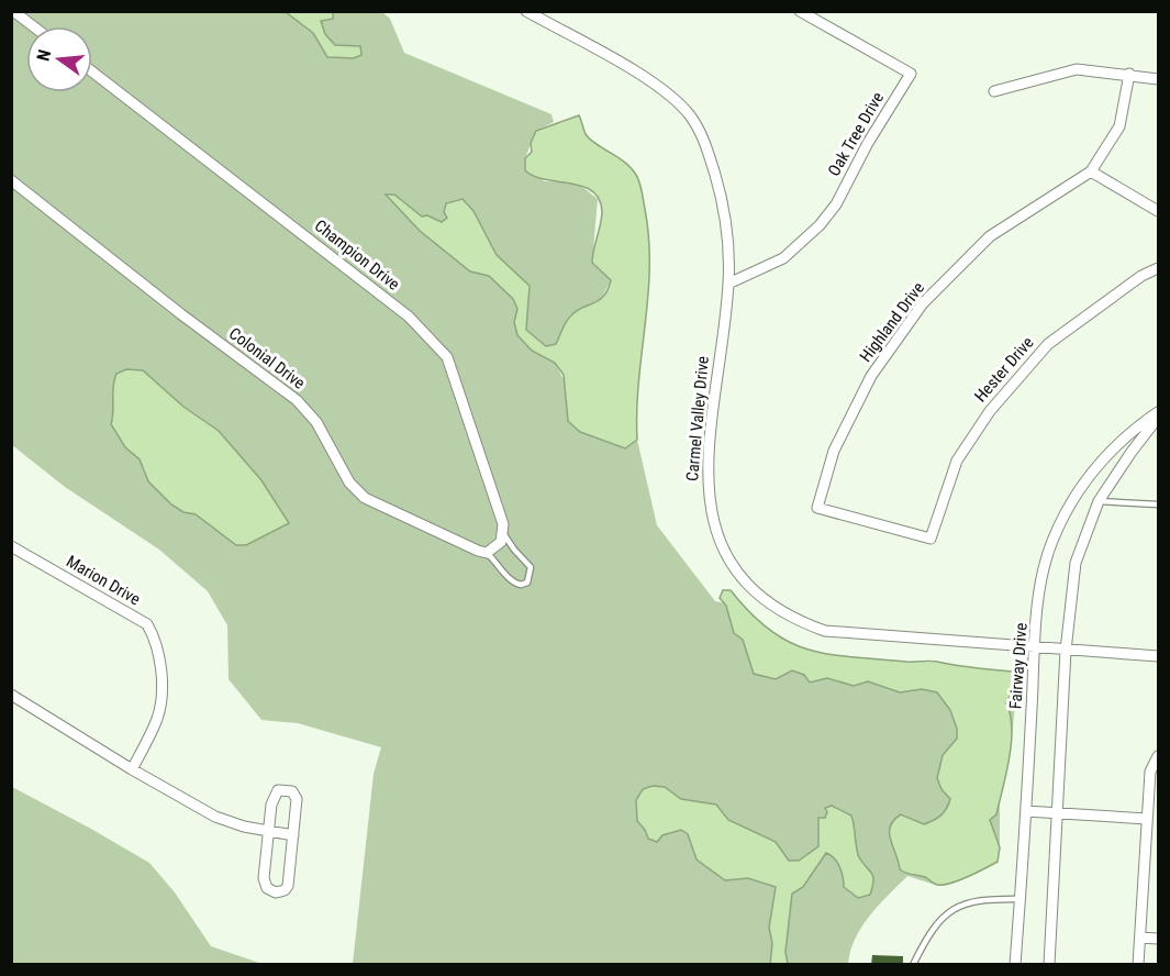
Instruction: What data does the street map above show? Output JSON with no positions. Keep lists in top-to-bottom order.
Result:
{
  "streets": {
    "street": [
      "Oak Tree Drive",
      "Champion Drive",
      "Highland Drive",
      "Colonial Drive",
      "Hester Drive",
      "Carmel Valley Drive",
      "Marion Drive",
      "Fairway Drive"
    ]
  },
  "crossings": [
    ["Oak Tree Drive", "Carmel Valley Drive"],
    ["Highland Drive", "Hester Drive"],
    ["Carmel Valley Drive", "Fairway Drive"]
  ],
  "north": "left"
}
